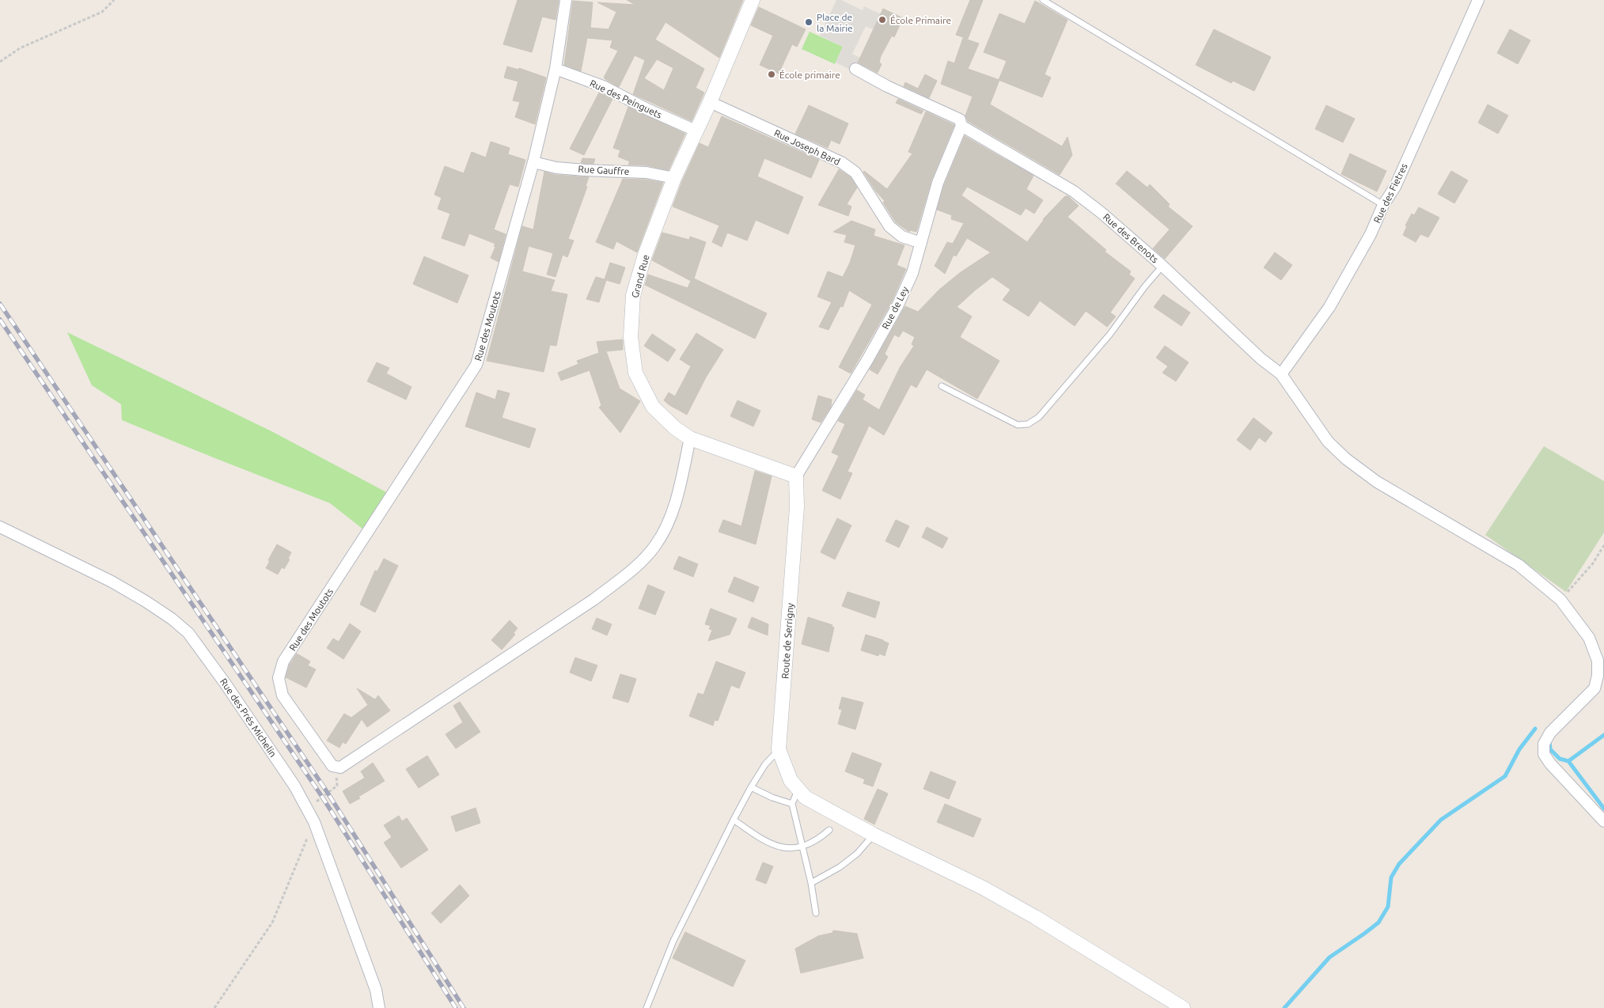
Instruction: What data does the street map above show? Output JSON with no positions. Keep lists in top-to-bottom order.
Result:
{
  "streets": {
    "street": [
      "Rue des Peinguets",
      "Rue Joseph Bard",
      "Rue Gauffre",
      "Rue des Fietres",
      "Rue des Brenots",
      "Grand Rue",
      "Rue de Ley",
      "Rue des Moutots",
      "Route de Serrigny",
      "Rue des Prés Michelin"
    ]
  },
  "crossings": [
    ["Rue des Peinguets", "Grand Rue"],
    ["Rue des Peinguets", "Rue des Moutots"],
    ["Rue Joseph Bard", "Grand Rue"],
    ["Rue Joseph Bard", "Rue de Ley"],
    ["Rue Gauffre", "Grand Rue"],
    ["Rue Gauffre", "Rue des Moutots"],
    ["Rue des Fietres", "Rue des Brenots"],
    ["Rue des Brenots", "Rue de Ley"],
    ["Grand Rue", "Rue de Ley"],
    ["Grand Rue", "Route de Serrigny"],
    ["Rue de Ley", "Route de Serrigny"]
  ],
  "places": ["École Primaire", "Place de la Mairie", "École primaire"]
}
